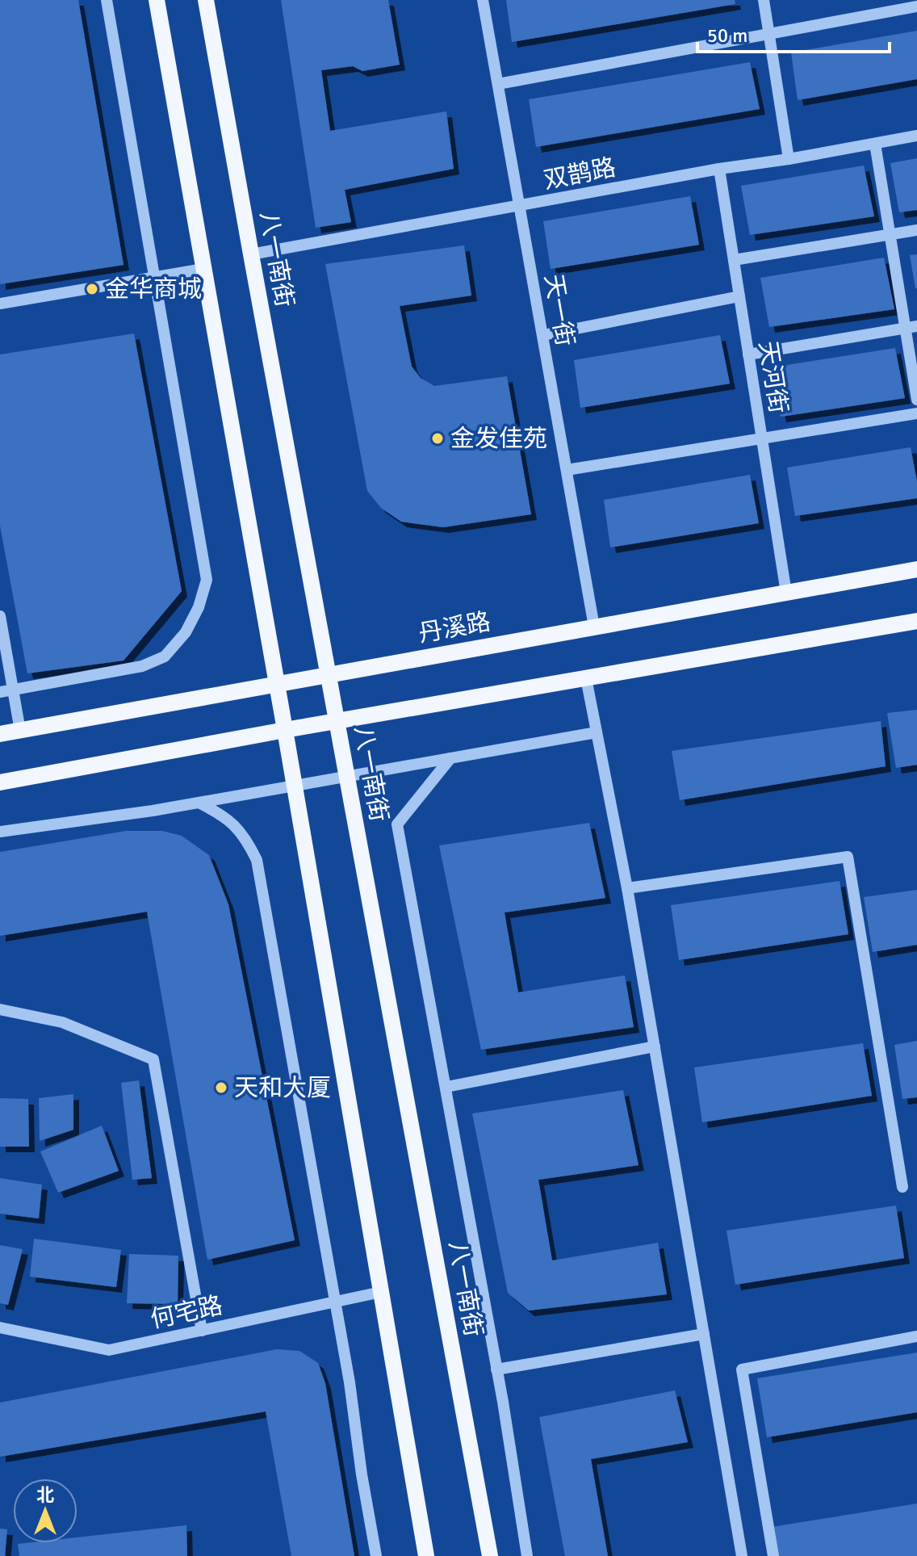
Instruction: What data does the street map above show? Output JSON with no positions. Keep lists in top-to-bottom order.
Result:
{
  "streets": {
    "main road": ["八一南街", "丹溪路"],
    "street": [
      "双鹊路",
      "天一街",
      "天河街",
      "何宅路"
    ]
  },
  "crossings": [
    ["双鹊路", "八一南街"],
    ["双鹊路", "天一街"],
    ["双鹊路", "天河街"],
    ["八一南街", "丹溪路"],
    ["天一街", "丹溪路"],
    ["天河街", "丹溪路"]
  ],
  "places": ["金华商城", "金发佳苑", "天和大厦"],
  "scale_bar": "50 m",
  "north": "top"
}
